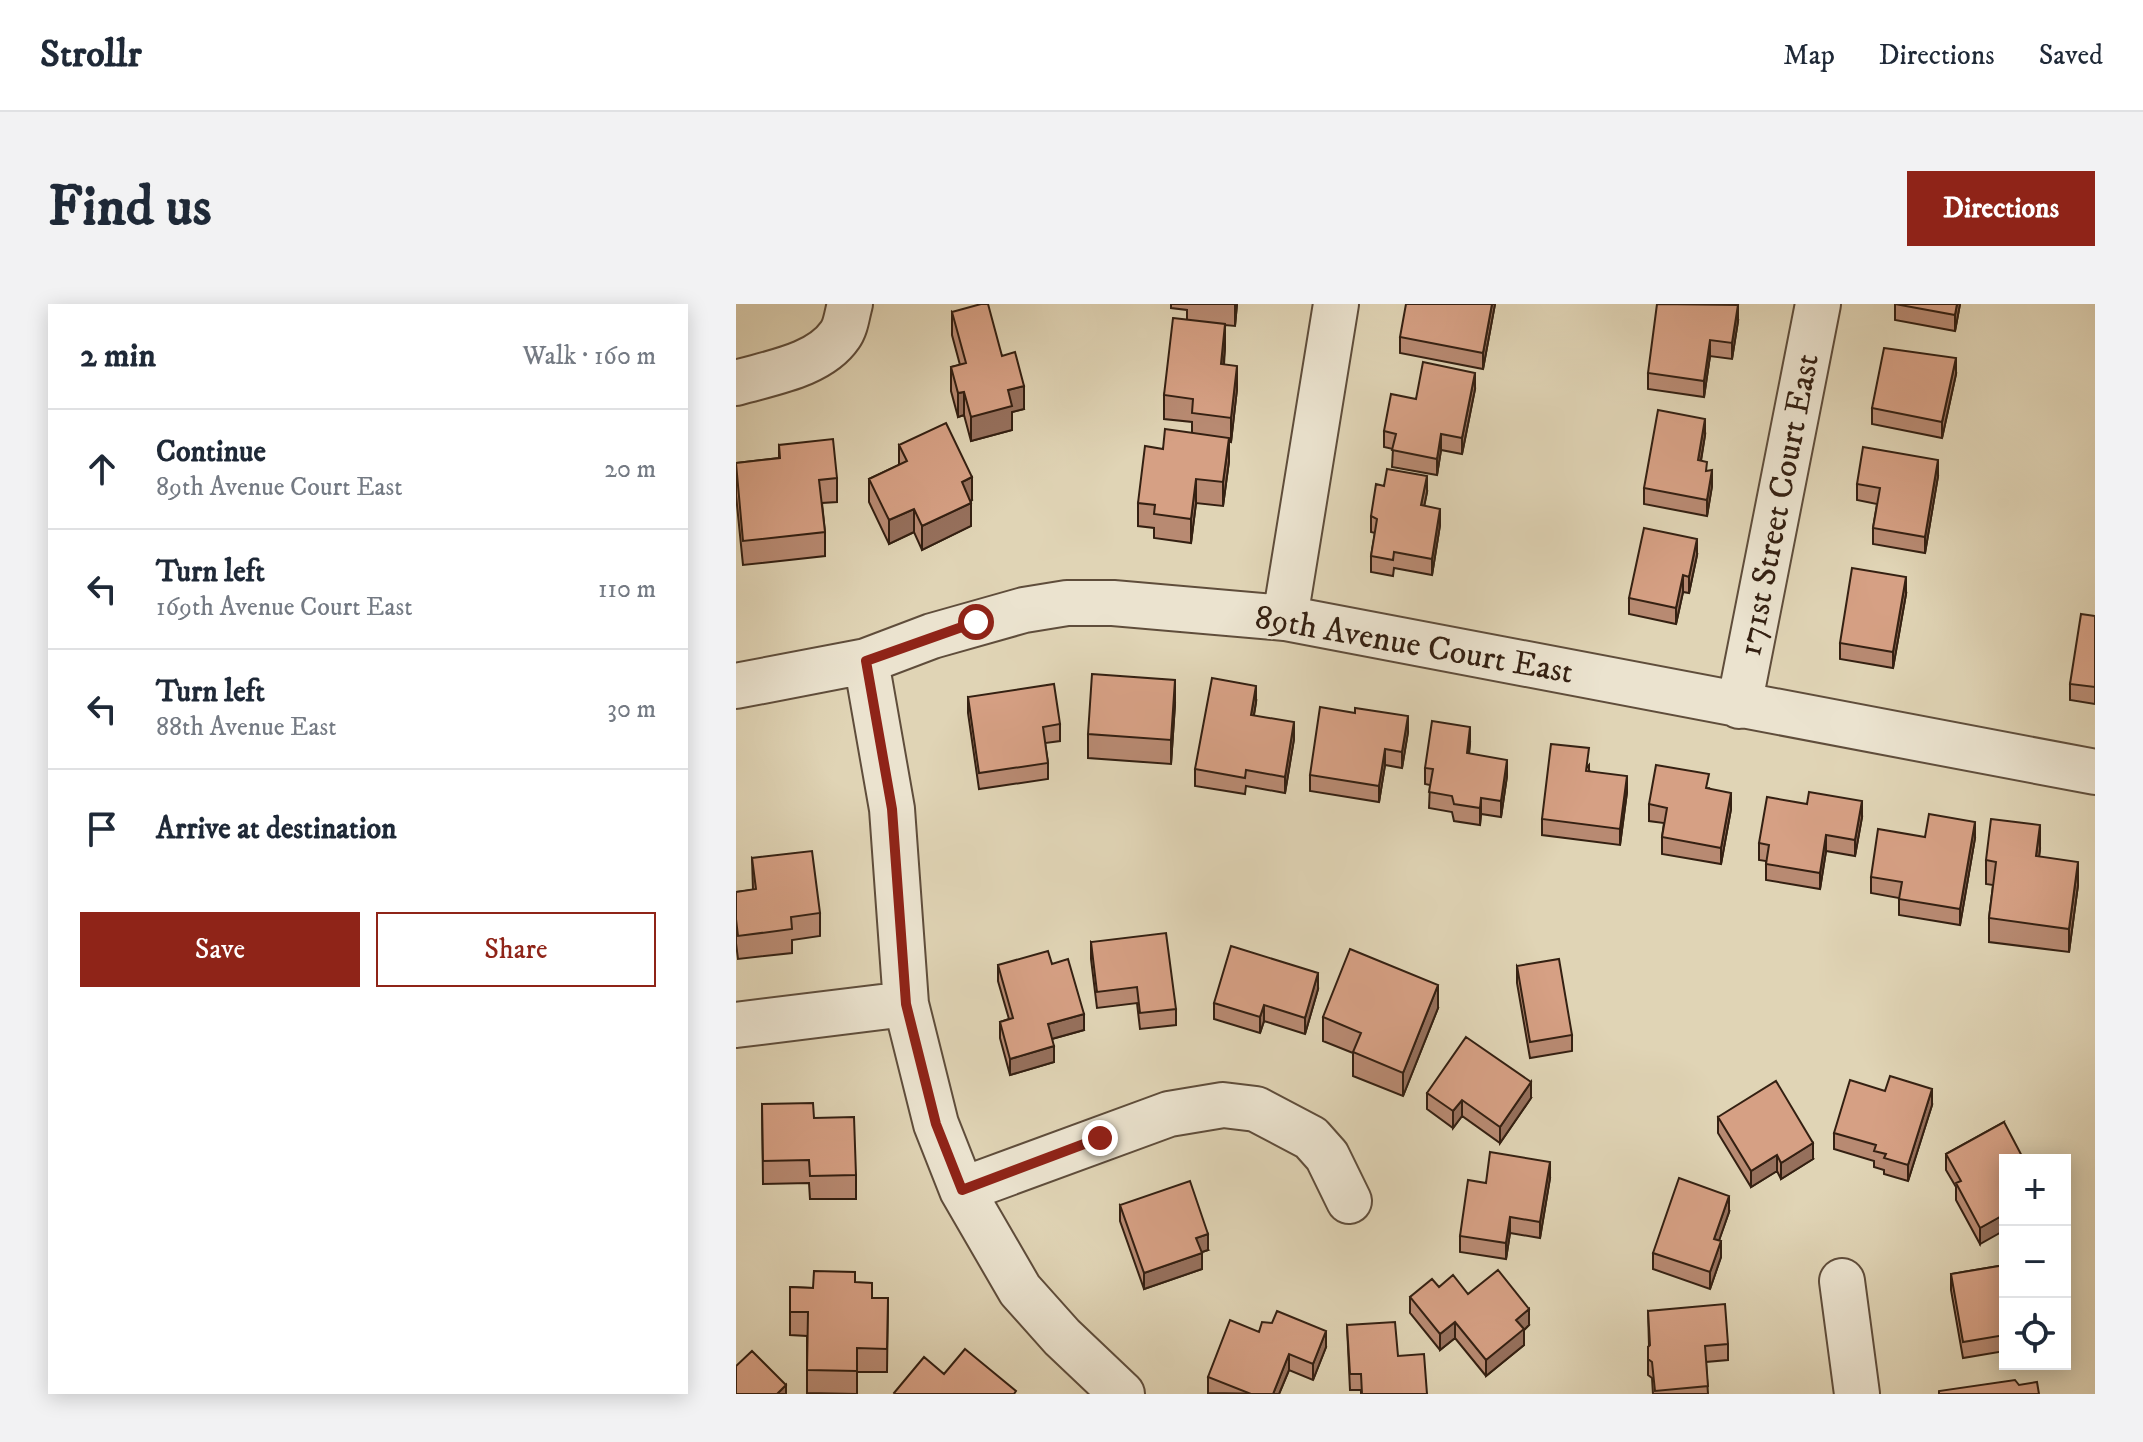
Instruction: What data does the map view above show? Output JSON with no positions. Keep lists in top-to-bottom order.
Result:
{
  "streets": {
    "street": ["171st Street Court East", "89th Avenue Court East"]
  },
  "crossings": [
    ["171st Street Court East", "89th Avenue Court East"]
  ],
  "page": {
    "header": "Strollr",
    "nav": ["Map", "Directions", "Saved"],
    "buttons": [
      "Directions",
      ["Save", "Share"]
    ],
    "title": "Find us",
    "heading": ["2 min", "Walk · 160 m"],
    "list": [
      ["Continue", "89th Avenue Court East", "20 m"],
      ["Turn left", "169th Avenue Court East", "110 m"],
      ["Turn left", "88th Avenue East", "30 m"],
      "Arrive at destination"
    ],
    "map_buttons": ["+", "−"]
  }
}
